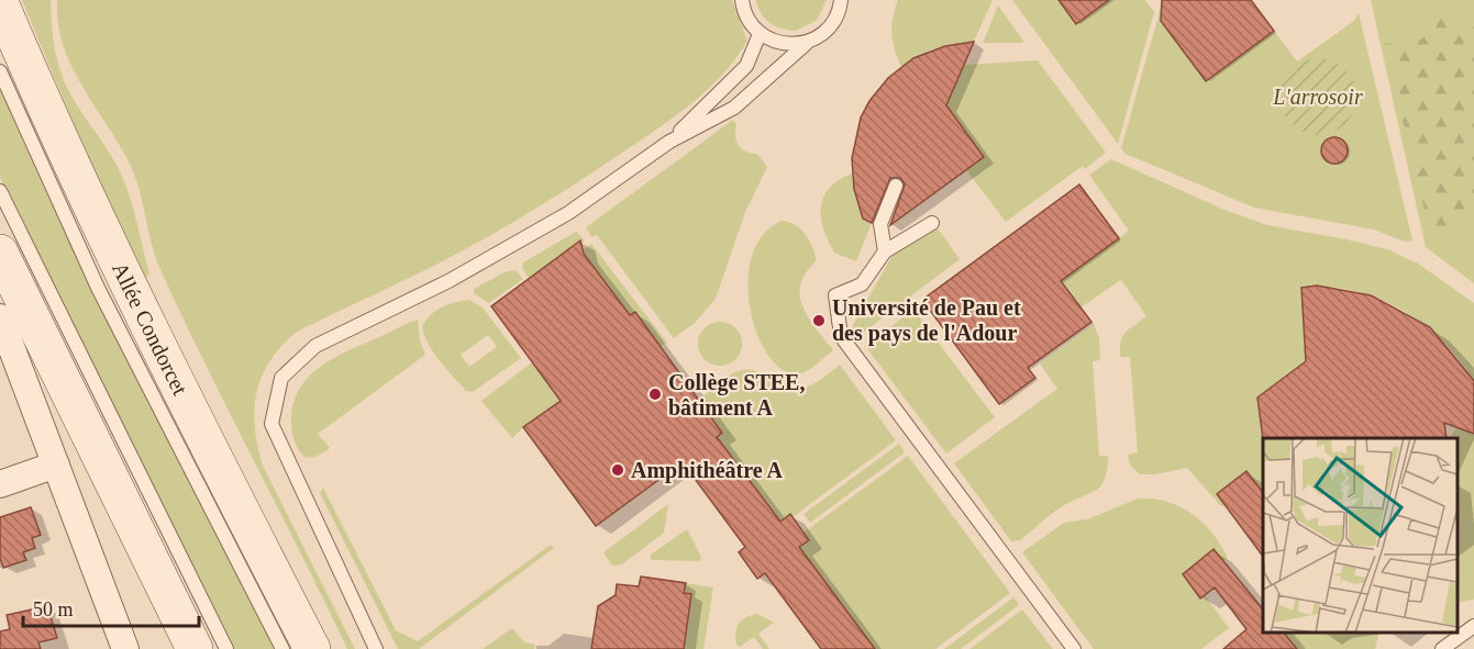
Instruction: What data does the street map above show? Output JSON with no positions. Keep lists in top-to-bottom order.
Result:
{
  "streets": {
    "main road": ["Allée Condorcet"]
  },
  "parks": ["L'arrosoir"],
  "places": ["Université de Pau et des pays de l'Adour", "Collège STEE, bâtiment A", "Amphithéâtre A"],
  "scale_bar": "50 m"
}
